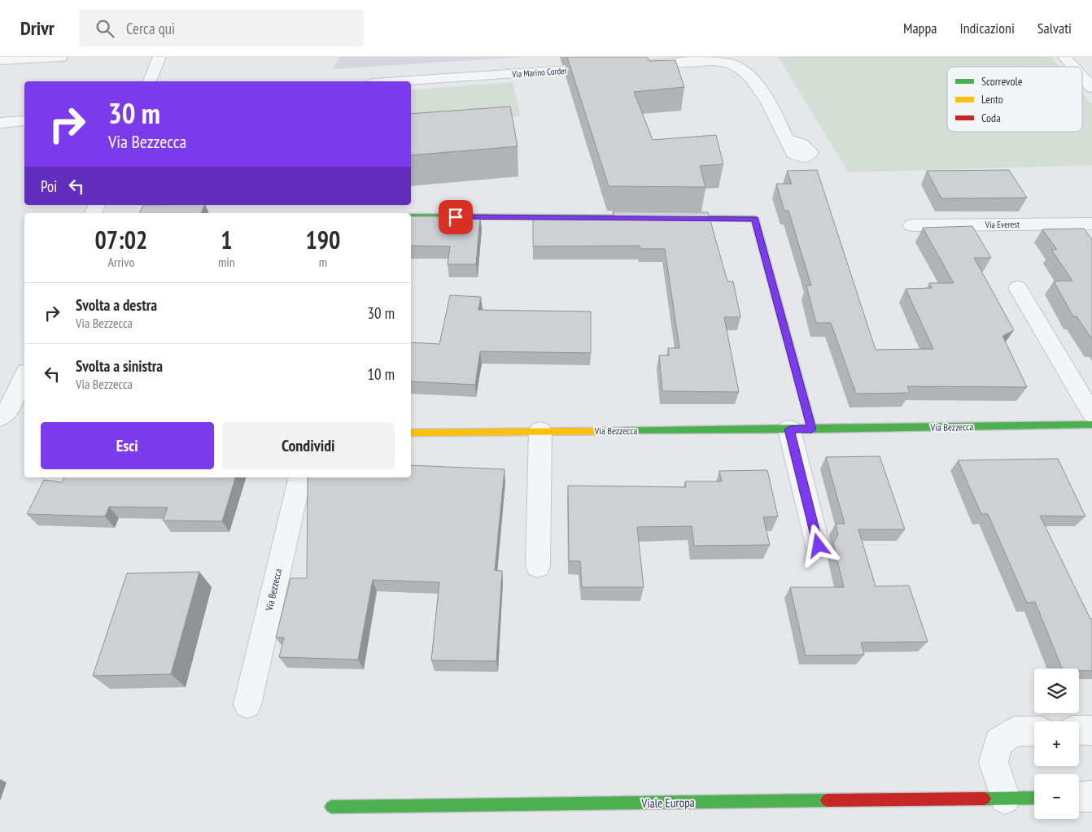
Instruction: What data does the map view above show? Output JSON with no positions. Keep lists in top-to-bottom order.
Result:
{
  "streets": {
    "street": [
      "Via Marino Corder",
      "Via Everest",
      "Via Bezzecca",
      "Viale Europa"
    ]
  },
  "legend": ["Scorrevole", "Lento", "Coda"],
  "page": {
    "header": "Drivr",
    "search": "Cerca qui",
    "nav": ["Mappa", "Indicazioni", "Salvati"],
    "turn": ["30 m", "Via Bezzecca"],
    "then": "Poi",
    "eta": [
      "07:02",
      "Arrivo",
      "1",
      "min",
      "190",
      "m"
    ],
    "list": [
      {
        "name": "Svolta a destra",
        "note": "Via Bezzecca",
        "value": "30 m"
      },
      {
        "name": "Svolta a sinistra",
        "note": "Via Bezzecca",
        "value": "10 m"
      }
    ],
    "buttons": ["Esci", "Condividi"],
    "map_buttons": ["+", "−"]
  }
}
